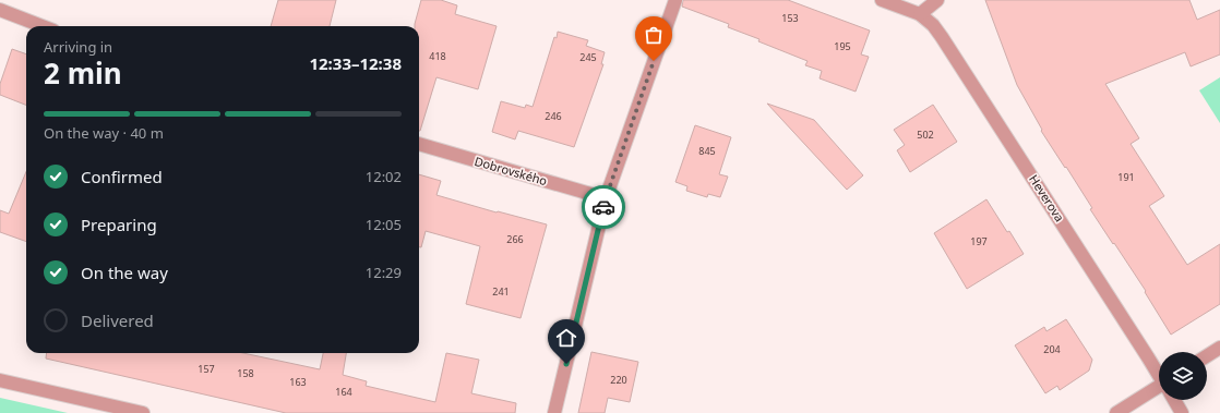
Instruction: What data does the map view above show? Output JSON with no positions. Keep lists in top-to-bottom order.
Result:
{
  "streets": {
    "street": ["Dobrovského", "Heverova"]
  },
  "house_numbers": [
    "153",
    "195",
    "418",
    "245",
    "246",
    "502",
    "845",
    "191",
    "266",
    "197",
    "241",
    "204",
    "157",
    "158",
    "220",
    "163",
    "164"
  ],
  "page": {
    "heading": ["2 min", "Arriving in", "12:33–12:38"],
    "bar": "On the way · 40 m",
    "list": [
      ["Confirmed", "12:02"],
      ["Preparing", "12:05"],
      ["On the way", "12:29"],
      "Delivered"
    ]
  }
}
